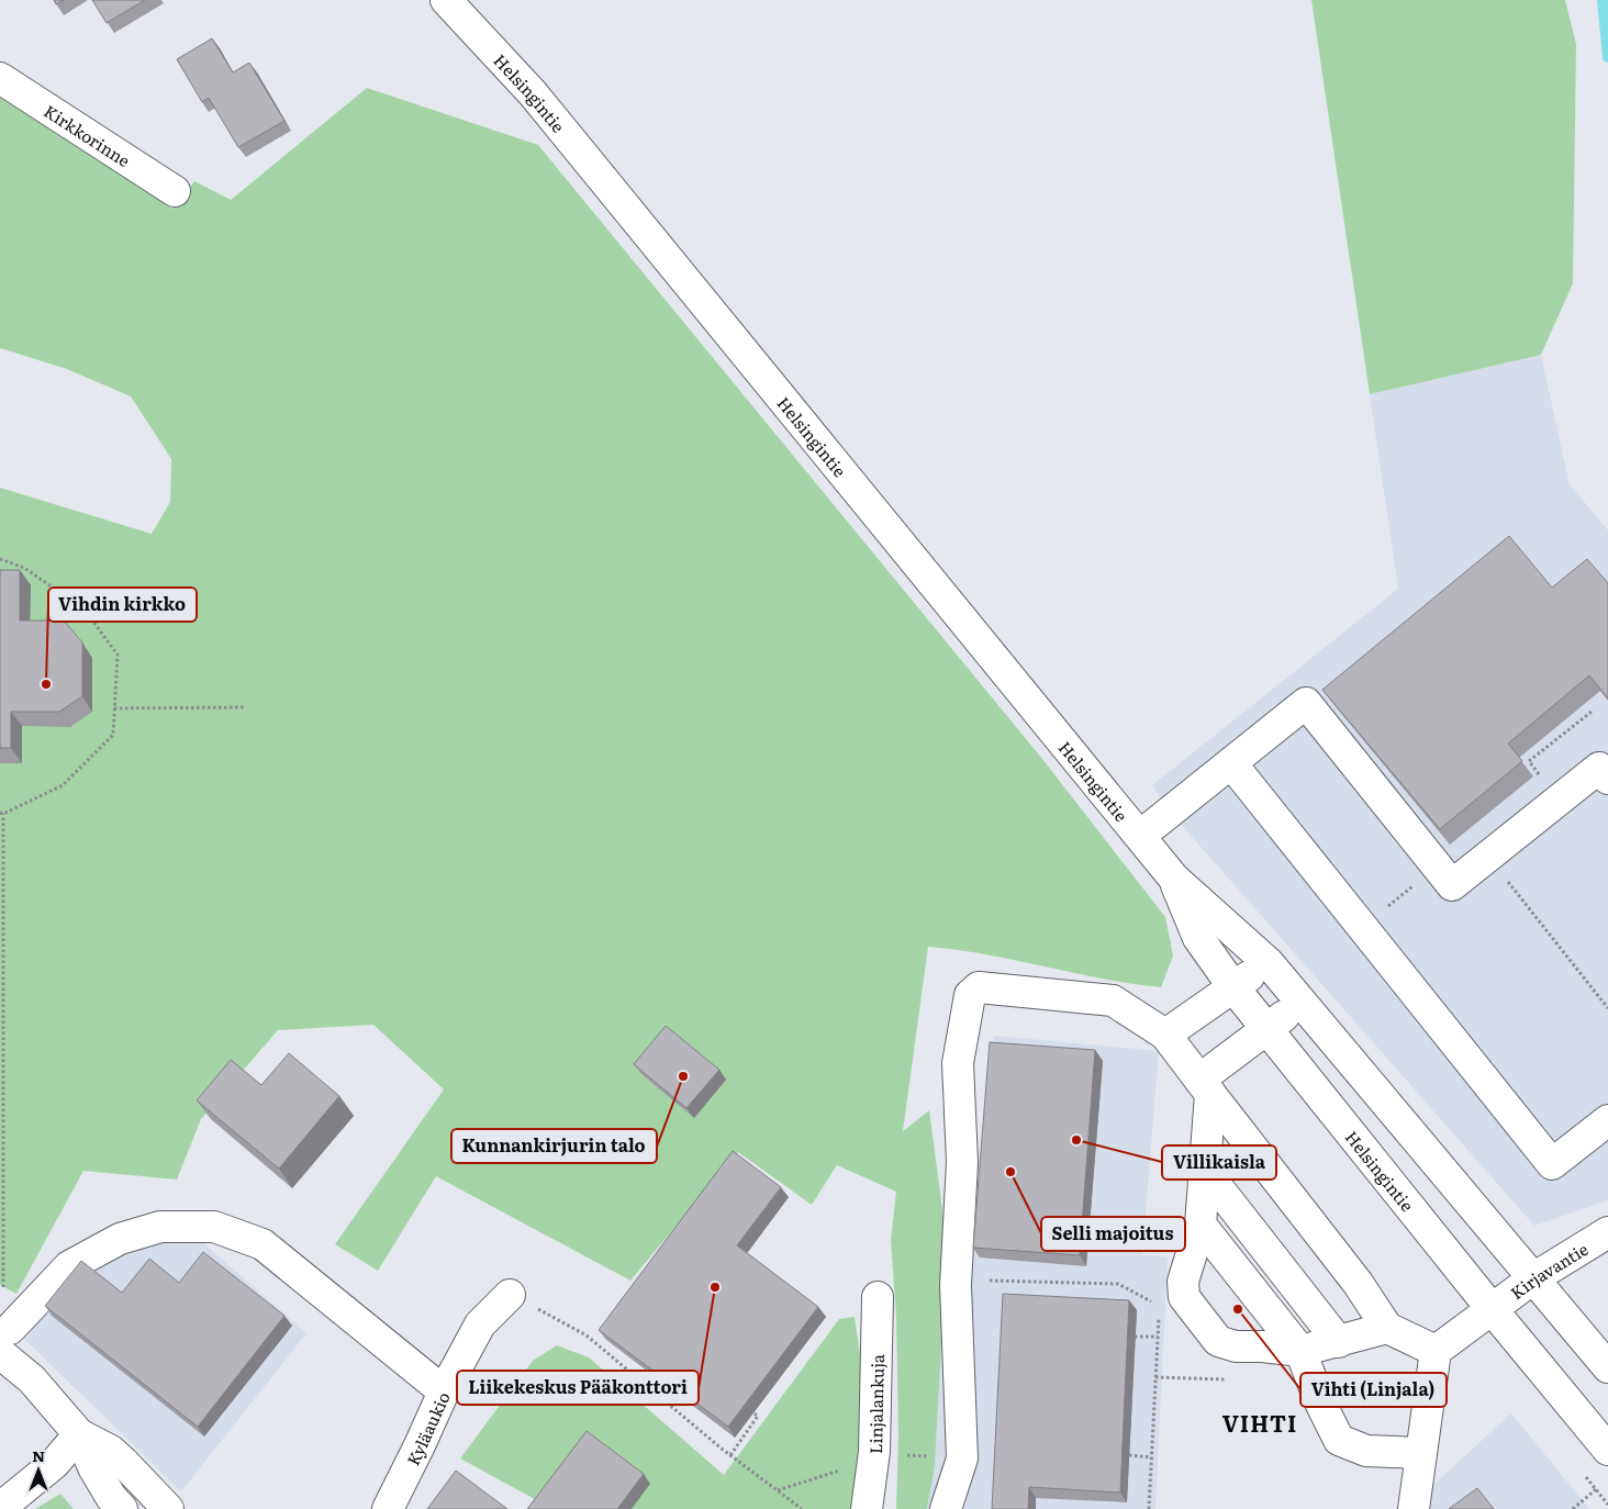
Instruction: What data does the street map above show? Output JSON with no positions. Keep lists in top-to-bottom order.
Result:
{
  "streets": {
    "street": [
      "Helsingintie",
      "Kirkkorinne",
      "Kirjavantie",
      "Linjalankuja",
      "Kyläaukio"
    ]
  },
  "crossings": [
    ["Helsingintie", "Kirjavantie"]
  ],
  "districts": ["VIHTI"],
  "places": [
    "Vihdin kirkko",
    "Kunnankirjurin talo",
    "Villikaisla",
    "Selli majoitus",
    "Liikekeskus Pääkonttori",
    "Vihti (Linjala)"
  ],
  "north": "top"
}
